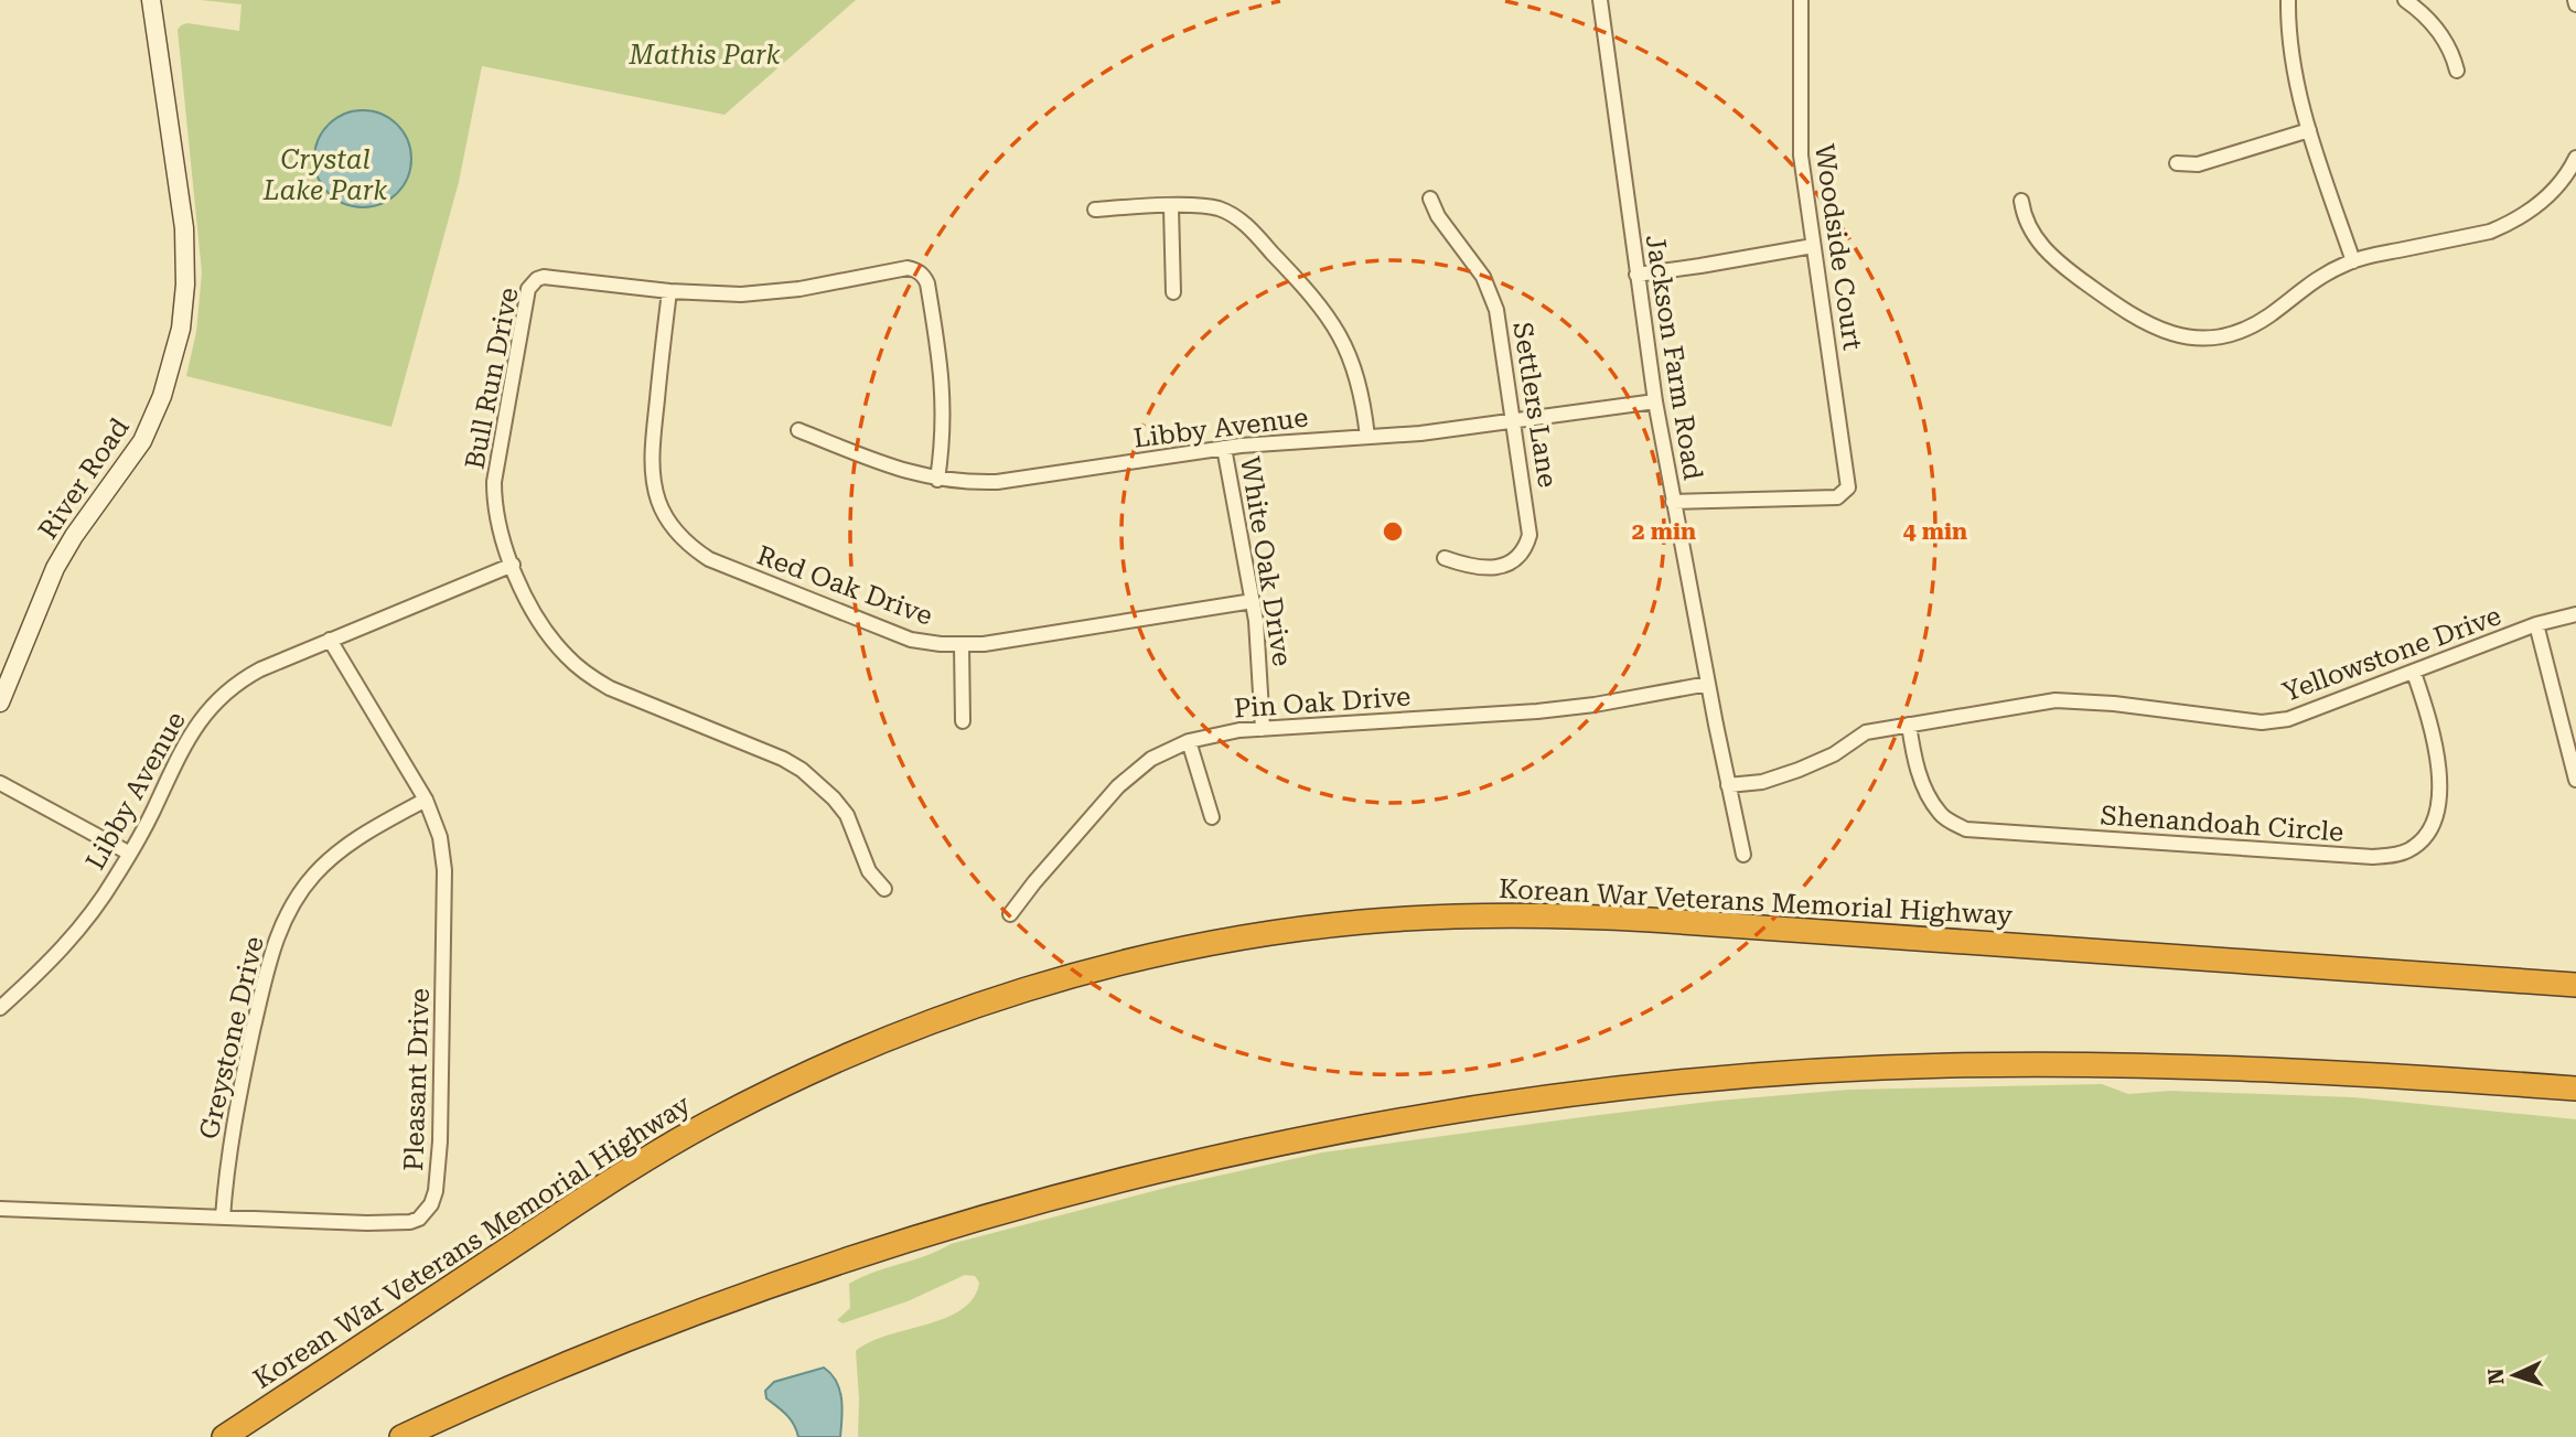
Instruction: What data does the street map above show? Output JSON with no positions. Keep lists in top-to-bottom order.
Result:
{
  "streets": {
    "highway": ["Korean War Veterans Memorial Highway"],
    "street": [
      "Woodside Court",
      "Jackson Farm Road",
      "Bull Run Drive",
      "Settlers Lane",
      "Libby Avenue",
      "River Road",
      "White Oak Drive",
      "Red Oak Drive",
      "Yellowstone Drive",
      "Pin Oak Drive",
      "Shenandoah Circle",
      "Greystone Drive",
      "Pleasant Drive"
    ]
  },
  "crossings": [
    ["Woodside Court", "Jackson Farm Road"],
    ["Jackson Farm Road", "Libby Avenue"],
    ["Jackson Farm Road", "Yellowstone Drive"],
    ["Jackson Farm Road", "Pin Oak Drive"],
    ["Bull Run Drive", "Libby Avenue"],
    ["Bull Run Drive", "Red Oak Drive"],
    ["Settlers Lane", "Libby Avenue"],
    ["Libby Avenue", "White Oak Drive"],
    ["Libby Avenue", "Pleasant Drive"],
    ["White Oak Drive", "Red Oak Drive"],
    ["White Oak Drive", "Pin Oak Drive"],
    ["Yellowstone Drive", "Shenandoah Circle"],
    ["Greystone Drive", "Pleasant Drive"]
  ],
  "parks": ["Mathis Park", "Crystal Lake Park"],
  "north": "left",
  "rings": ["2 min", "4 min"]
}
